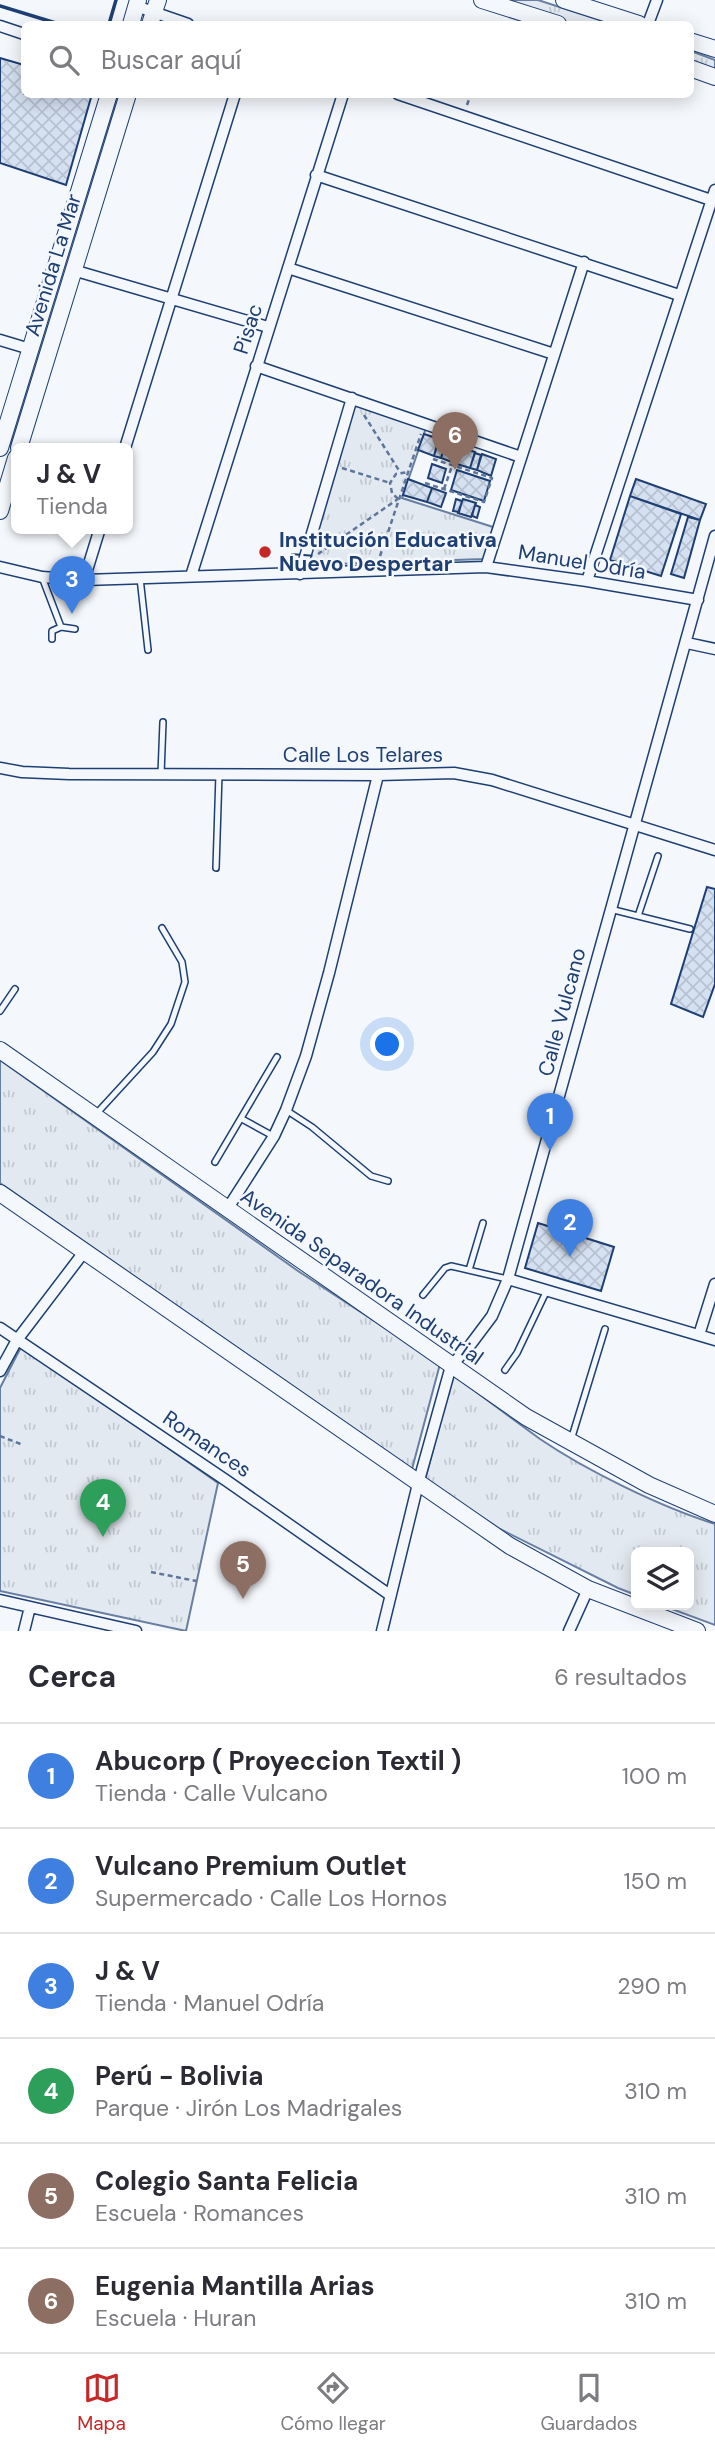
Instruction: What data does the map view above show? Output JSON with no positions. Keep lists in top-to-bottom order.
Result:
{
  "streets": {
    "main road": ["Avenida La Mar", "Avenida Separadora Industrial"],
    "street": [
      "Pisac",
      "Manuel Odría",
      "Calle Los Telares",
      "Calle Vulcano",
      "Romances"
    ]
  },
  "crossings": [
    ["Pisac", "Manuel Odría"],
    ["Manuel Odría", "Calle Vulcano"],
    ["Calle Los Telares", "Calle Vulcano"],
    ["Calle Vulcano", "Avenida Separadora Industrial"],
    ["Calle Vulcano", "Romances"]
  ],
  "places": ["Institución Educativa Nuevo Despertar"],
  "page": {
    "search": "Buscar aquí",
    "pins": [
      "6",
      "3",
      "1",
      "2",
      "4",
      "5"
    ],
    "popup": ["J & V", "Tienda"],
    "heading": ["Cerca", "6 resultados"],
    "list": [
      {
        "mark": "1",
        "name": "Abucorp ( Proyeccion Textil )",
        "note": "Tienda · Calle Vulcano",
        "value": "100 m"
      },
      {
        "mark": "2",
        "name": "Vulcano Premium Outlet",
        "note": "Supermercado · Calle Los Hornos",
        "value": "150 m"
      },
      {
        "mark": "3",
        "name": "J & V",
        "note": "Tienda · Manuel Odría",
        "value": "290 m"
      },
      {
        "mark": "4",
        "name": "Perú - Bolivia",
        "note": "Parque · Jirón Los Madrigales",
        "value": "310 m"
      },
      {
        "mark": "5",
        "name": "Colegio Santa Felicia",
        "note": "Escuela · Romances",
        "value": "310 m"
      },
      {
        "mark": "6",
        "name": "Eugenia Mantilla Arias",
        "note": "Escuela · Huran",
        "value": "310 m"
      }
    ],
    "nav": ["Mapa", "Cómo llegar", "Guardados"]
  }
}
